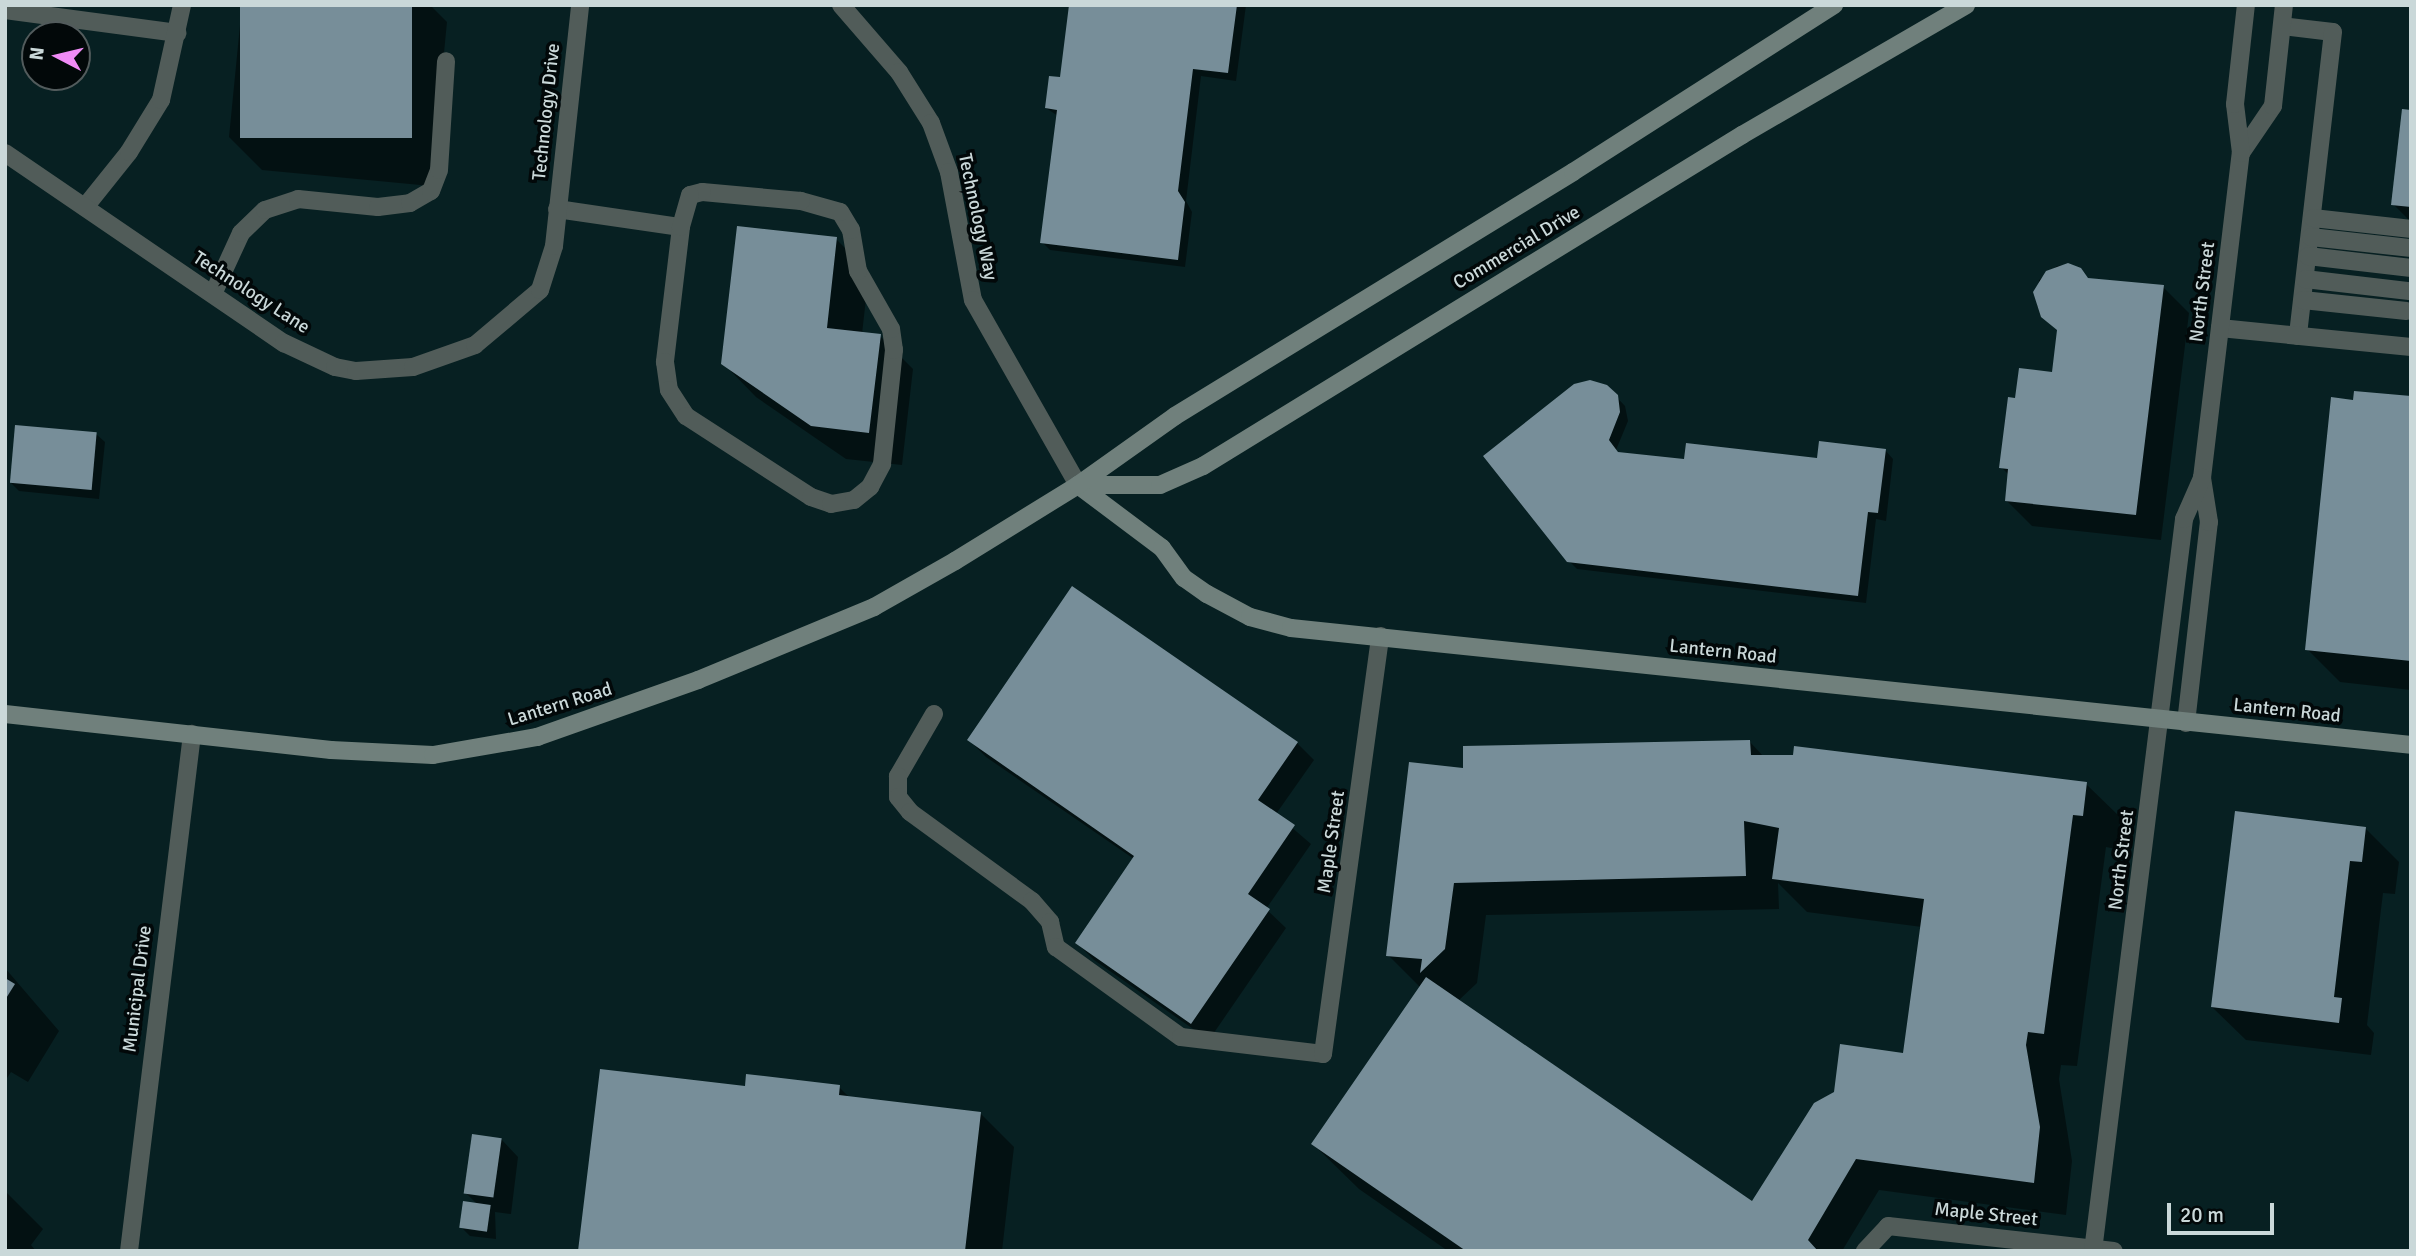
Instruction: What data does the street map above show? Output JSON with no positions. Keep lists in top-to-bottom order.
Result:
{
  "streets": {
    "street": [
      "Technology Drive",
      "Technology Way",
      "Commercial Drive",
      "North Street",
      "Technology Lane",
      "Lantern Road",
      "Maple Street",
      "Municipal Drive"
    ]
  },
  "crossings": [
    ["Technology Drive", "Technology Lane"],
    ["Technology Way", "Commercial Drive"],
    ["Technology Way", "Lantern Road"],
    ["Commercial Drive", "Lantern Road"],
    ["North Street", "Lantern Road"],
    ["North Street", "Maple Street"],
    ["Lantern Road", "Maple Street"],
    ["Lantern Road", "Municipal Drive"]
  ],
  "scale_bar": "20 m",
  "north": "left"
}
